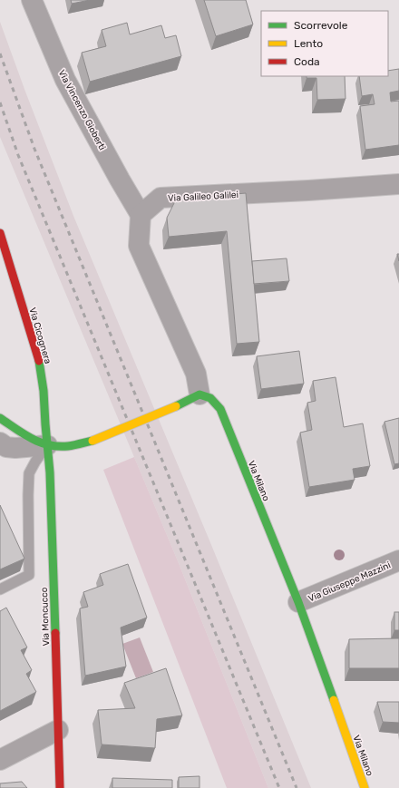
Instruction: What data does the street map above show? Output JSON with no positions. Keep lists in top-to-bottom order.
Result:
{
  "streets": {
    "street": [
      "Via Vincenzo Gioberti",
      "Via Galileo Galilei",
      "Via Cicognera",
      "Via Milano",
      "Via Giuseppe Mazzini",
      "Via Moncucco"
    ]
  },
  "crossings": [
    ["Via Vincenzo Gioberti", "Via Galileo Galilei"],
    ["Via Cicognera", "Via Moncucco"],
    ["Via Milano", "Via Giuseppe Mazzini"]
  ],
  "legend": ["Scorrevole", "Lento", "Coda"]
}
